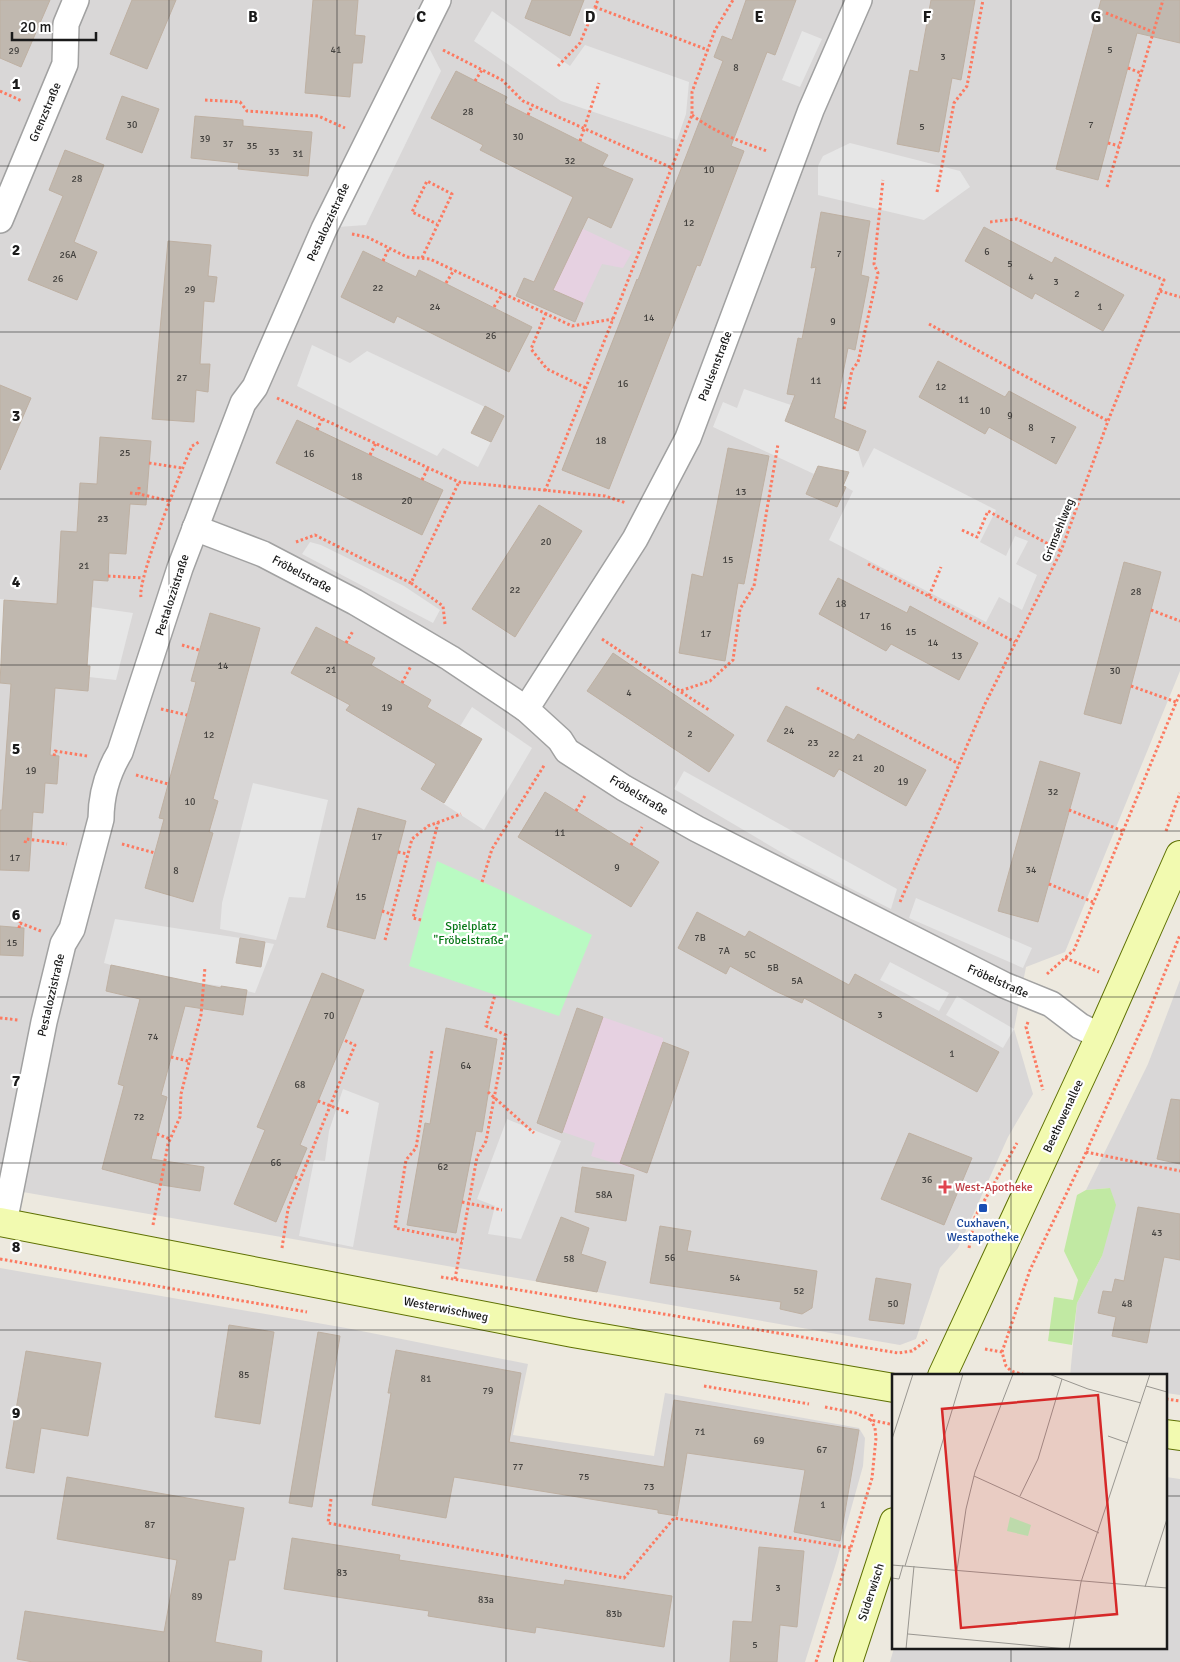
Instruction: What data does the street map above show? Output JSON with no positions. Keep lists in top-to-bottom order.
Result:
{
  "streets": {
    "street": [
      "Grenzstraße",
      "Pestalozzistraße",
      "Paulsenstraße",
      "Fröbelstraße",
      "Beethovenallee",
      "Westerwischweg",
      "Süderwisch"
    ],
    "path": ["Grimsehlweg"]
  },
  "crossings": [
    ["Pestalozzistraße", "Fröbelstraße"],
    ["Pestalozzistraße", "Westerwischweg"],
    ["Paulsenstraße", "Fröbelstraße"],
    ["Grimsehlweg", "Fröbelstraße"],
    ["Fröbelstraße", "Beethovenallee"]
  ],
  "parks": ["Spielplatz \"Fröbelstraße\""],
  "places": {
    "health": ["West-Apotheke"],
    "transit": ["Cuxhaven, Westapotheke"]
  },
  "house_numbers": [
    "41",
    "5",
    "29",
    "3",
    "8",
    "28",
    "30",
    "7",
    "5",
    "30",
    "39",
    "37",
    "35",
    "33",
    "31",
    "32",
    "10",
    "28",
    "12",
    "6",
    "7",
    "26A",
    "5",
    "4",
    "26",
    "3",
    "22",
    "29",
    "2",
    "24",
    "1",
    "14",
    "9",
    "26",
    "27",
    "11",
    "16",
    "12",
    "11",
    "10",
    "9",
    "8",
    "7",
    "18",
    "25",
    "16",
    "18",
    "13",
    "20",
    "23",
    "20",
    "15",
    "21",
    "22",
    "28",
    "18",
    "17",
    "16",
    "15",
    "17",
    "14",
    "13",
    "14",
    "21",
    "30",
    "4",
    "19",
    "24",
    "2",
    "12",
    "23",
    "22",
    "21",
    "20",
    "19",
    "19",
    "32",
    "10",
    "11",
    "17",
    "17",
    "9",
    "34",
    "8",
    "15",
    "7B",
    "15",
    "7A",
    "5C",
    "5B",
    "5A",
    "3",
    "70",
    "74",
    "1",
    "64",
    "68",
    "72",
    "66",
    "62",
    "36",
    "58A",
    "43",
    "56",
    "58",
    "54",
    "52",
    "50",
    "48",
    "85",
    "81",
    "79",
    "71",
    "69",
    "67",
    "77",
    "75",
    "73",
    "1",
    "87",
    "83",
    "3",
    "89",
    "83a",
    "83b",
    "5"
  ],
  "scale_bar": "20 m",
  "grid": {
    "columns": [
      "B",
      "C",
      "D",
      "E",
      "F",
      "G"
    ],
    "rows": [
      "1",
      "2",
      "3",
      "4",
      "5",
      "6",
      "7",
      "8",
      "9"
    ]
  }
}
